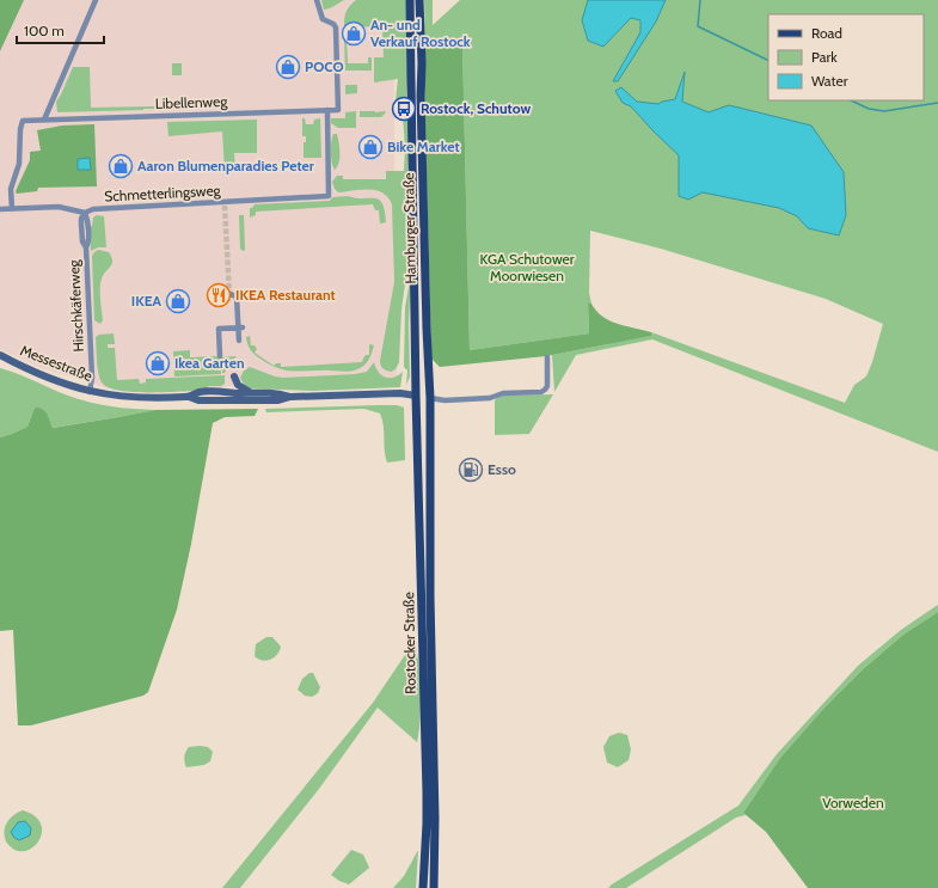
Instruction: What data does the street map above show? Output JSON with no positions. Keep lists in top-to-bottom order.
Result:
{
  "streets": {
    "main road": ["Hamburger Straße", "Messestraße", "Rostocker Straße"],
    "street": ["Libellenweg", "Schmetterlingsweg", "Hirschkäferweg"]
  },
  "crossings": [
    ["Libellenweg", "Schmetterlingsweg"],
    ["Schmetterlingsweg", "Hirschkäferweg"],
    ["Hamburger Straße", "Messestraße"],
    ["Hamburger Straße", "Rostocker Straße"],
    ["Hirschkäferweg", "Messestraße"],
    ["Messestraße", "Rostocker Straße"]
  ],
  "parks": ["KGA Schutower Moorwiesen", "Vorweden"],
  "places": {
    "shop": [
      "An- und Verkauf Rostock",
      "POCO",
      "Bike Market",
      "Aaron Blumenparadies Peter",
      "IKEA",
      "Ikea Garten"
    ],
    "bus stop": ["Rostock, Schutow"],
    "restaurant": ["IKEA Restaurant"],
    "fuel station": ["Esso"]
  },
  "legend": ["Road", "Park", "Water"],
  "scale_bar": "100 m"
}
